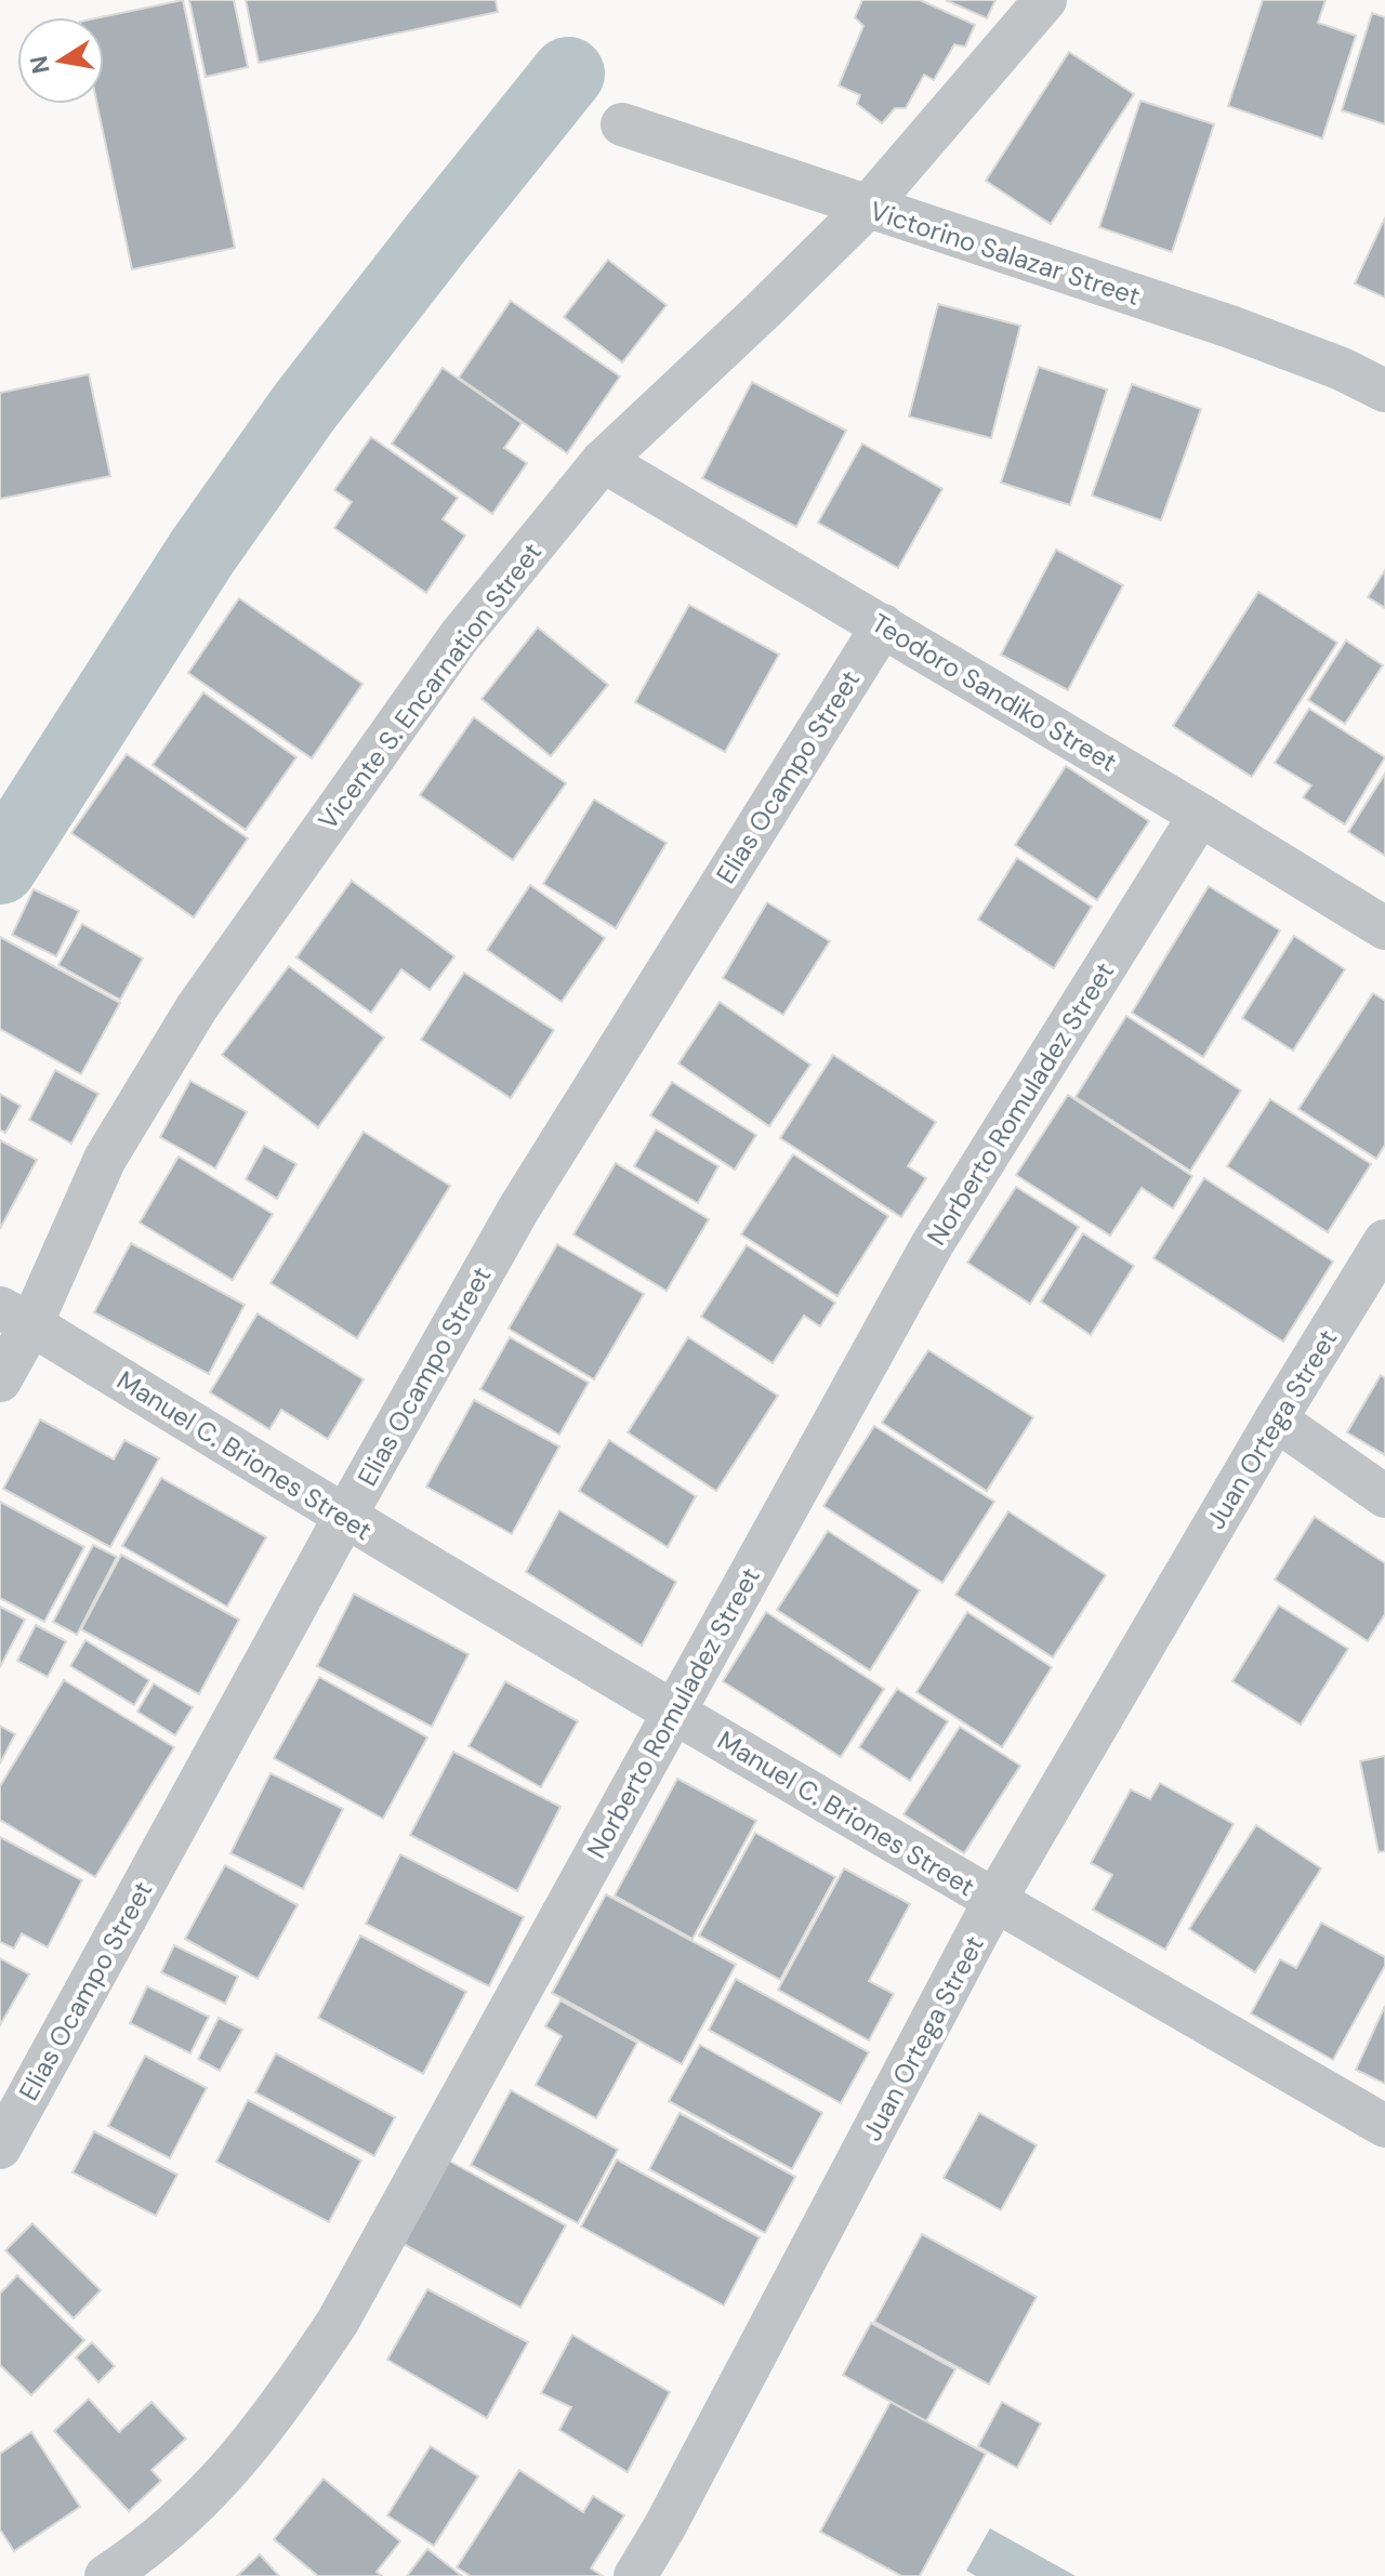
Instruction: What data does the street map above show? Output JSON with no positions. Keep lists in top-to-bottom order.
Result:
{
  "streets": {
    "street": [
      "Victorino Salazar Street",
      "Vicente S. Encarnation Street",
      "Teodoro Sandiko Street",
      "Elias Ocampo Street",
      "Norberto Romuladez Street",
      "Juan Ortega Street",
      "Manuel C. Briones Street"
    ]
  },
  "crossings": [
    ["Victorino Salazar Street", "Vicente S. Encarnation Street"],
    ["Vicente S. Encarnation Street", "Teodoro Sandiko Street"],
    ["Vicente S. Encarnation Street", "Manuel C. Briones Street"],
    ["Teodoro Sandiko Street", "Elias Ocampo Street"],
    ["Teodoro Sandiko Street", "Norberto Romuladez Street"],
    ["Elias Ocampo Street", "Manuel C. Briones Street"],
    ["Norberto Romuladez Street", "Manuel C. Briones Street"],
    ["Juan Ortega Street", "Manuel C. Briones Street"]
  ],
  "north": "left"
}
